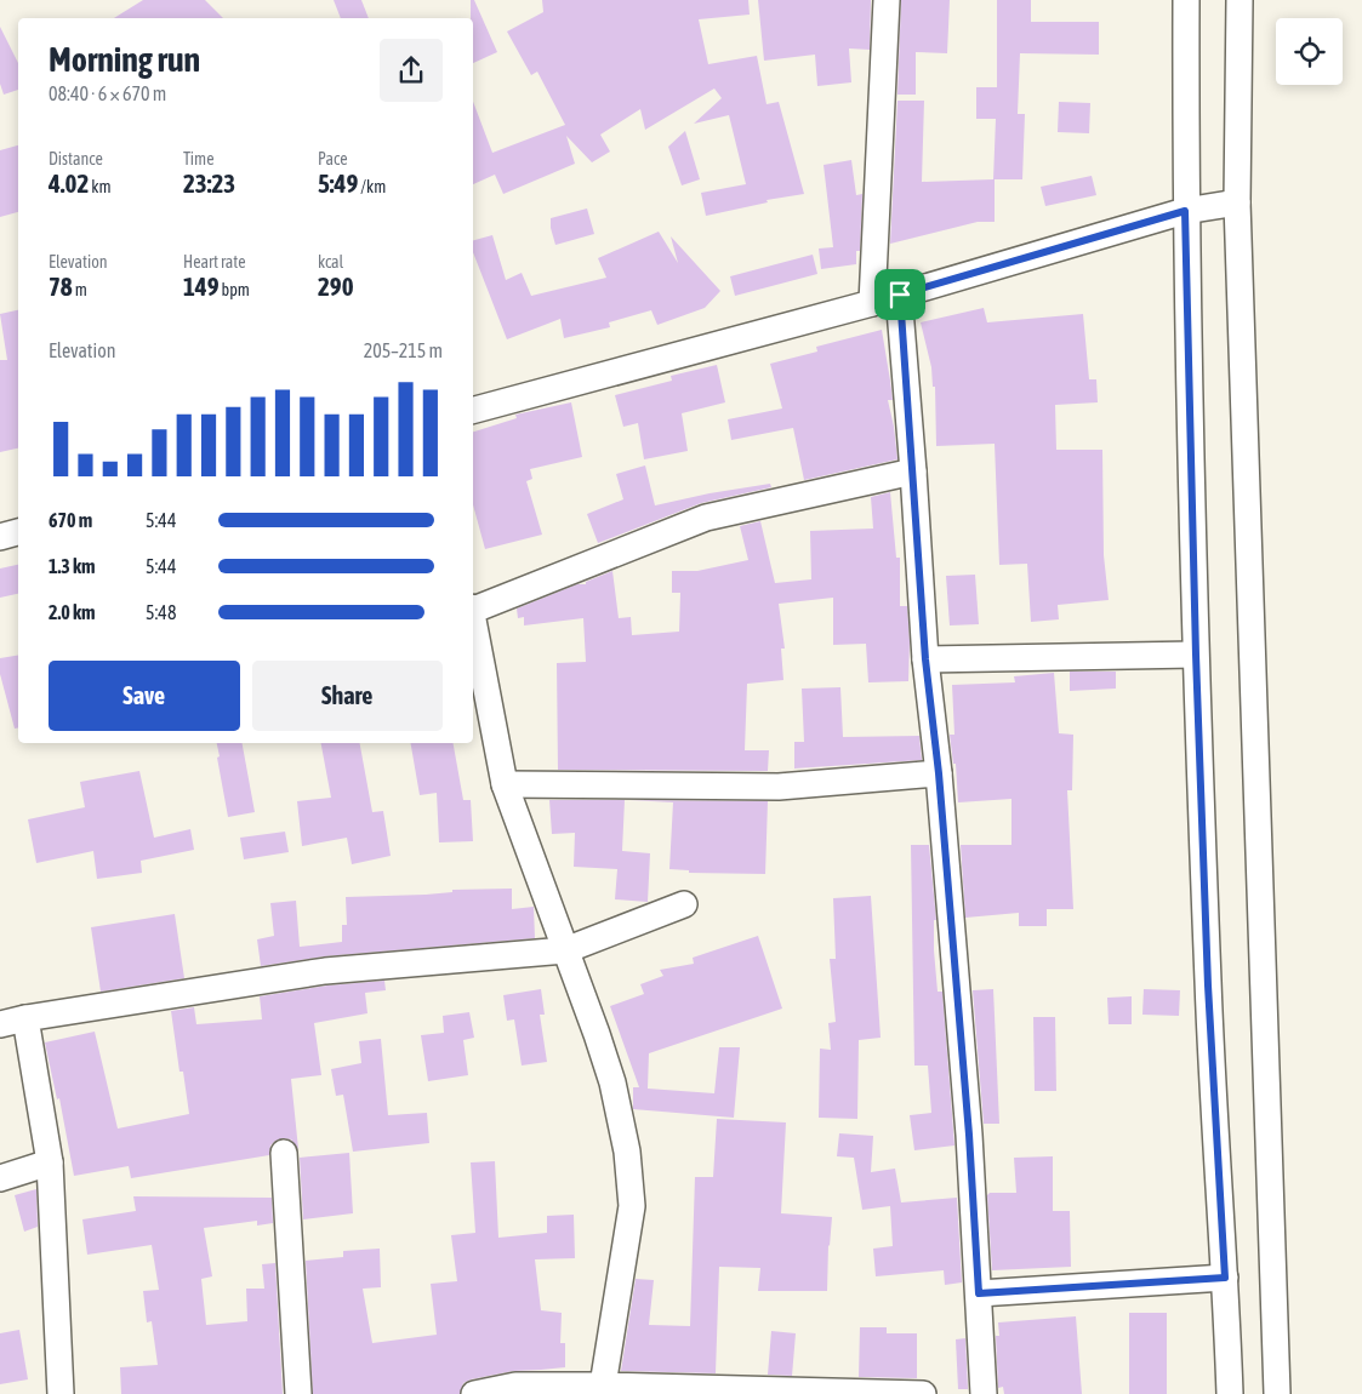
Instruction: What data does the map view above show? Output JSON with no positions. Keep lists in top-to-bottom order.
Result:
{
  "page": {
    "heading": ["Morning run", "08:40 · 6 × 670 m"],
    "stats": [
      ["Distance", "4.02 km"],
      ["Time", "23:23"],
      ["Pace", "5:49 /km"],
      ["Elevation", "78 m"],
      ["Heart rate", "149 bpm"],
      ["kcal", "290"]
    ],
    "chart": ["Elevation", "205–215 m"],
    "list": [
      {
        "name": "670 m",
        "note": "5:44"
      },
      {
        "name": "1.3 km",
        "note": "5:44"
      },
      {
        "name": "2.0 km",
        "note": "5:48"
      }
    ],
    "buttons": ["Save", "Share"]
  }
}
